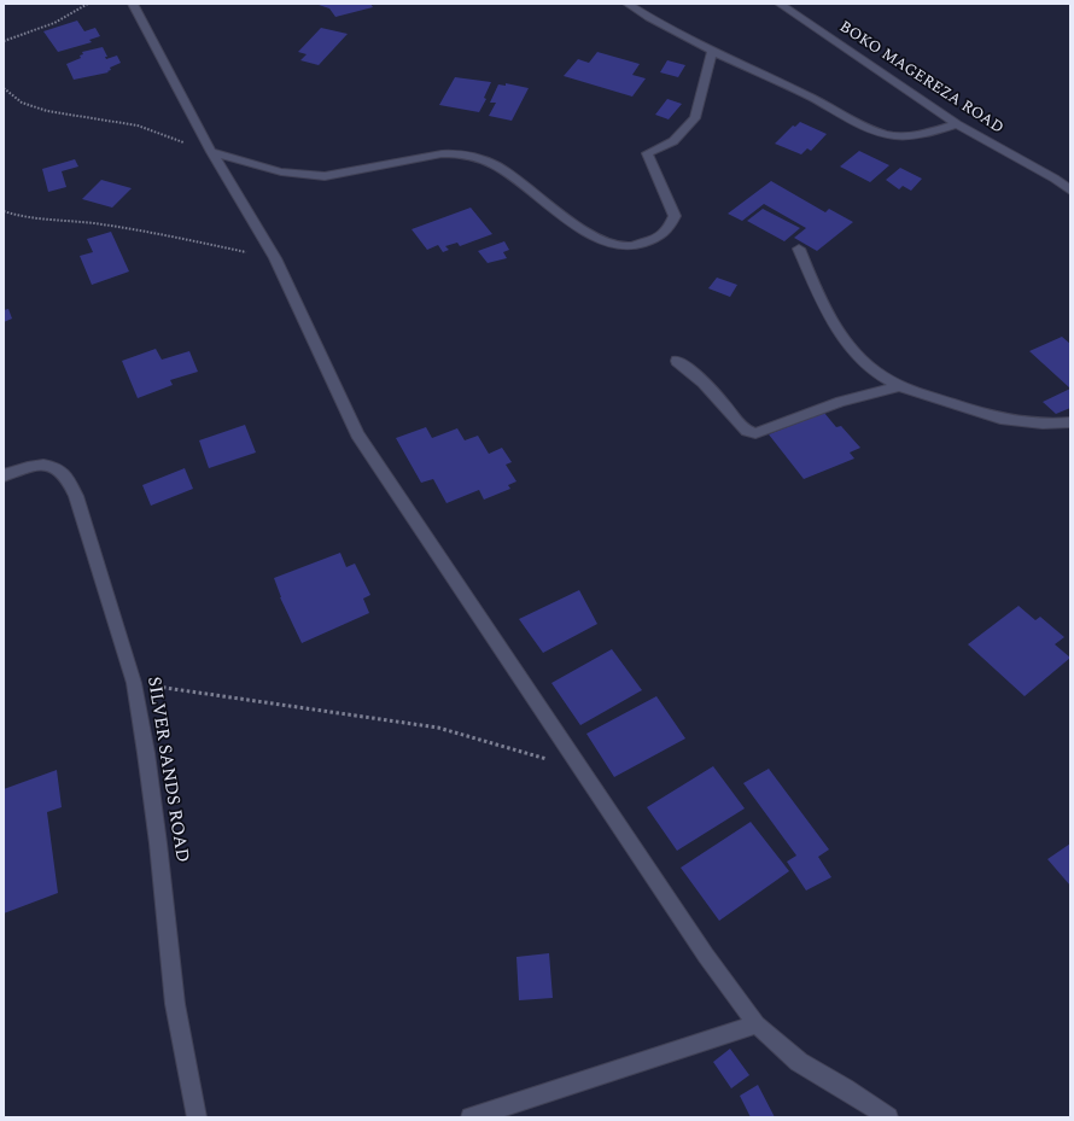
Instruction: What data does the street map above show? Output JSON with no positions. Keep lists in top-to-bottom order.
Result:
{
  "streets": {
    "street": ["BOKO MAGEREZA ROAD", "SILVER SANDS ROAD"]
  }
}
